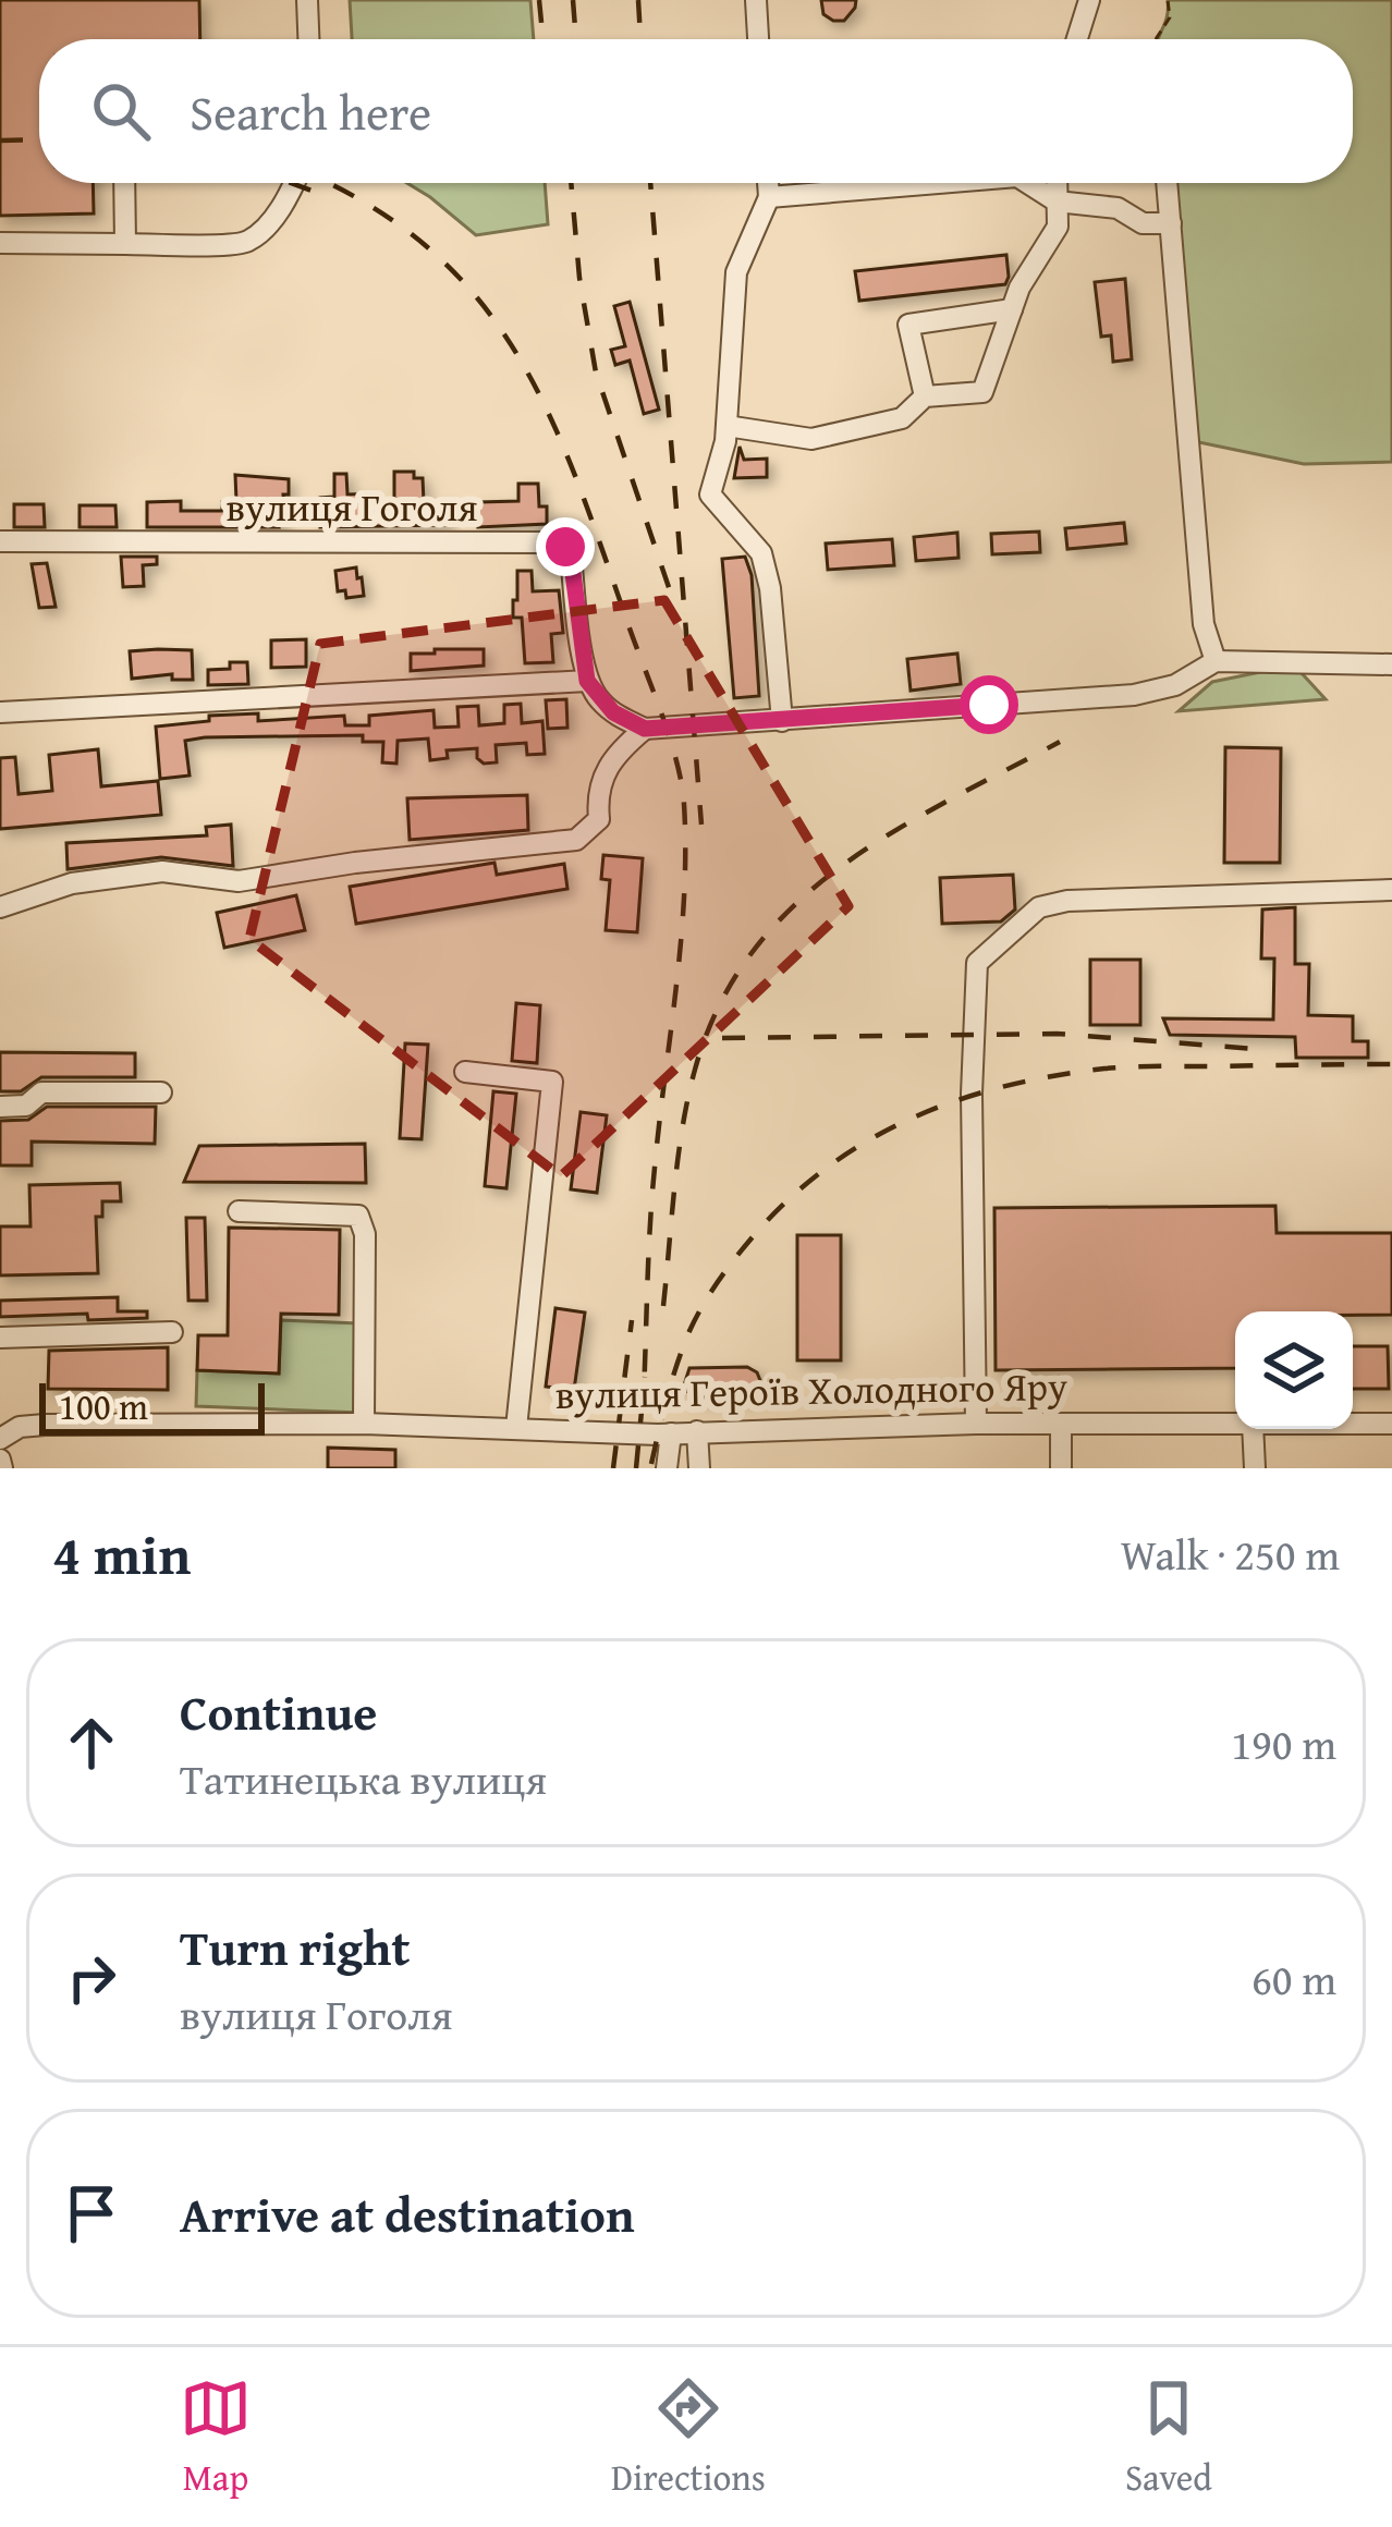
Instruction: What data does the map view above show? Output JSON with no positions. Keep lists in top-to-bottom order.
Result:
{
  "streets": {
    "street": ["вулиця Гоголя", "вулиця Героїв Холодного Яру"]
  },
  "scale_bar": "100 m",
  "page": {
    "search": "Search here",
    "scale": "100 m",
    "heading": ["4 min", "Walk · 250 m"],
    "list": [
      ["Continue", "Татинецька вулиця", "190 m"],
      ["Turn right", "вулиця Гоголя", "60 m"],
      "Arrive at destination"
    ],
    "nav": ["Map", "Directions", "Saved"]
  }
}
